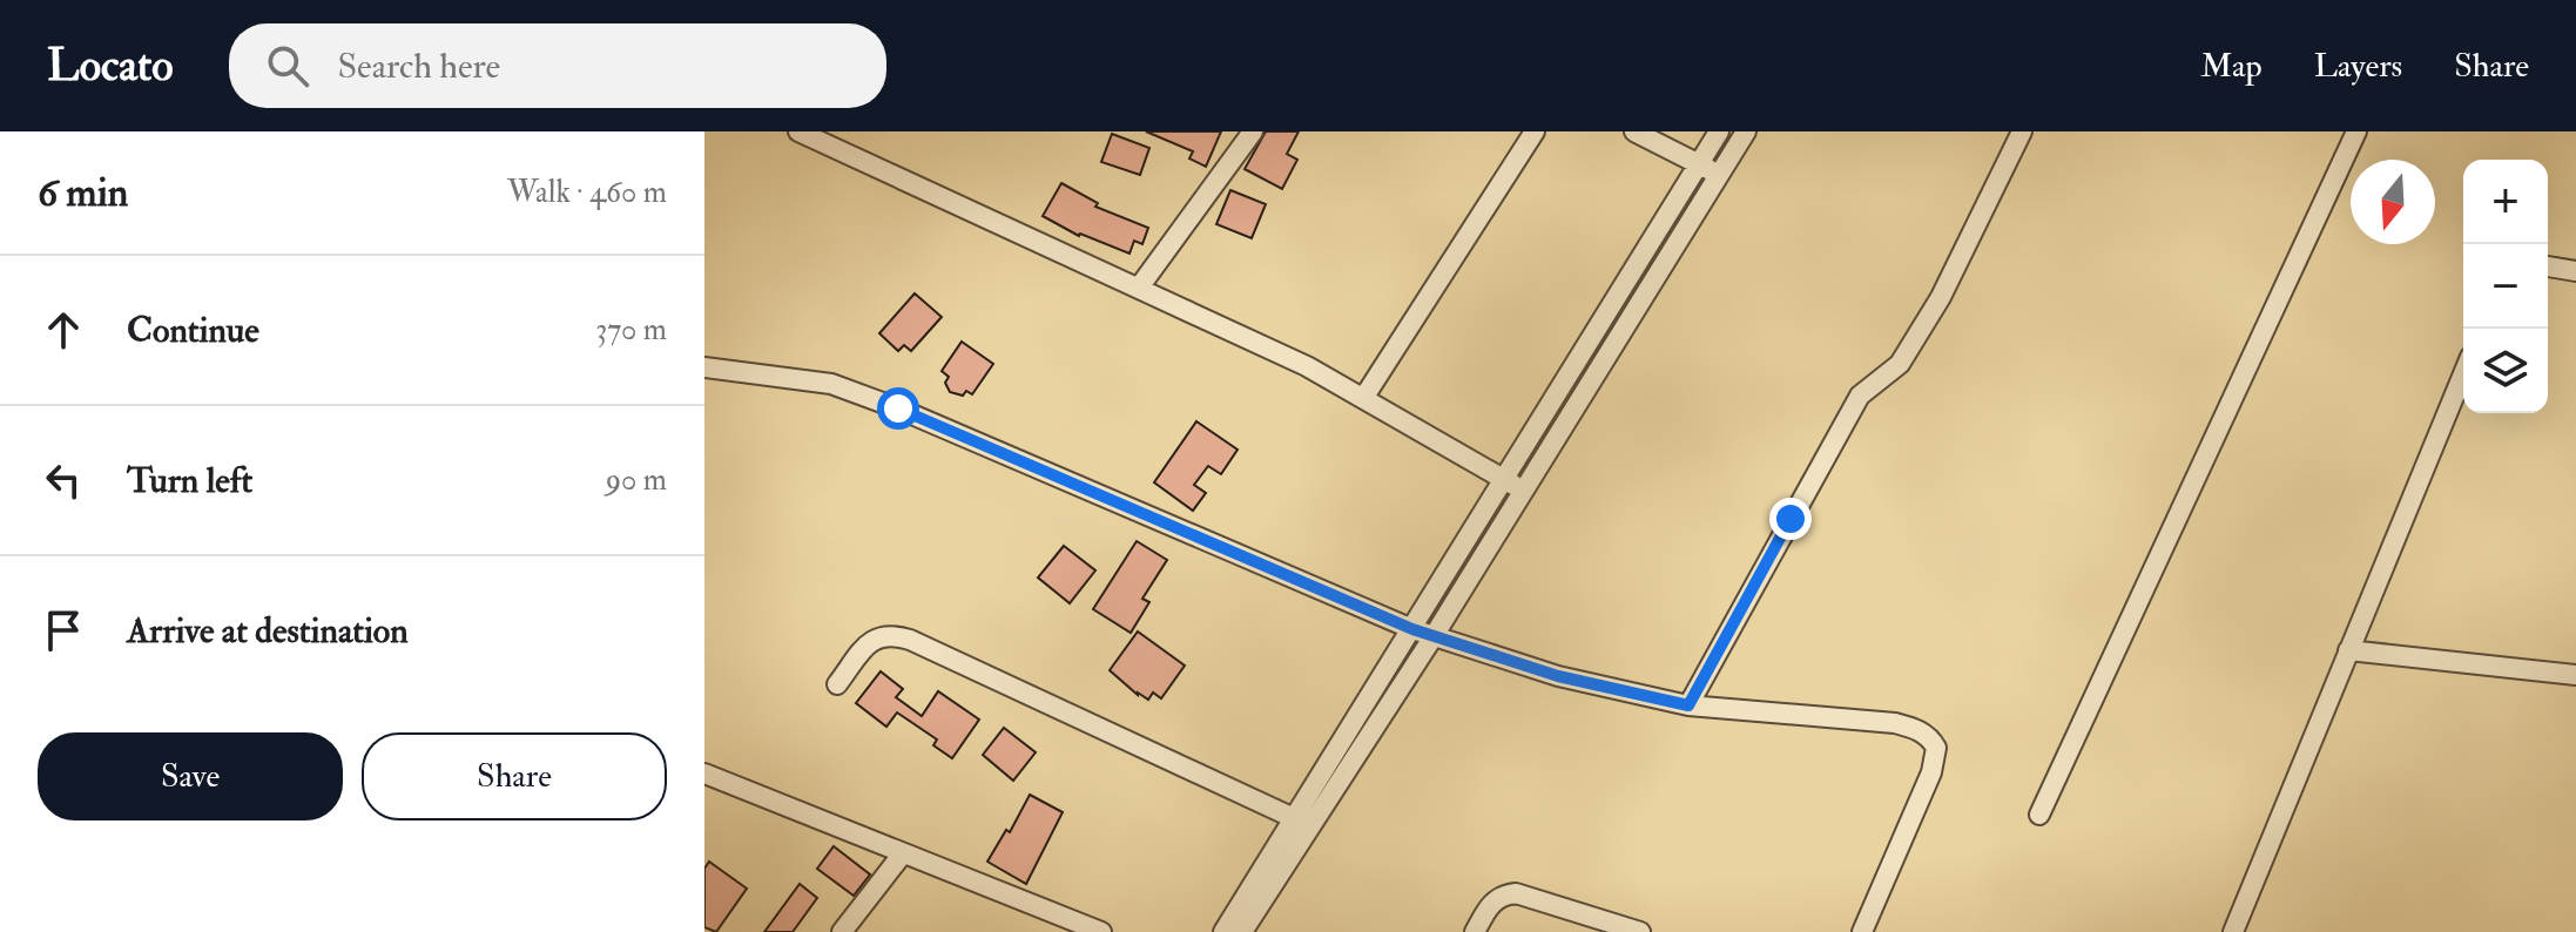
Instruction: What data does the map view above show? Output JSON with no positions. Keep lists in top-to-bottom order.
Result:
{
  "north": "bottom",
  "page": {
    "header": "Locato",
    "search": "Search here",
    "nav": ["Map", "Layers", "Share"],
    "heading": ["6 min", "Walk · 460 m"],
    "map_buttons": ["+", "−"],
    "list": [
      ["Continue", "370 m"],
      ["Turn left", "90 m"],
      "Arrive at destination"
    ],
    "buttons": ["Save", "Share"]
  }
}
